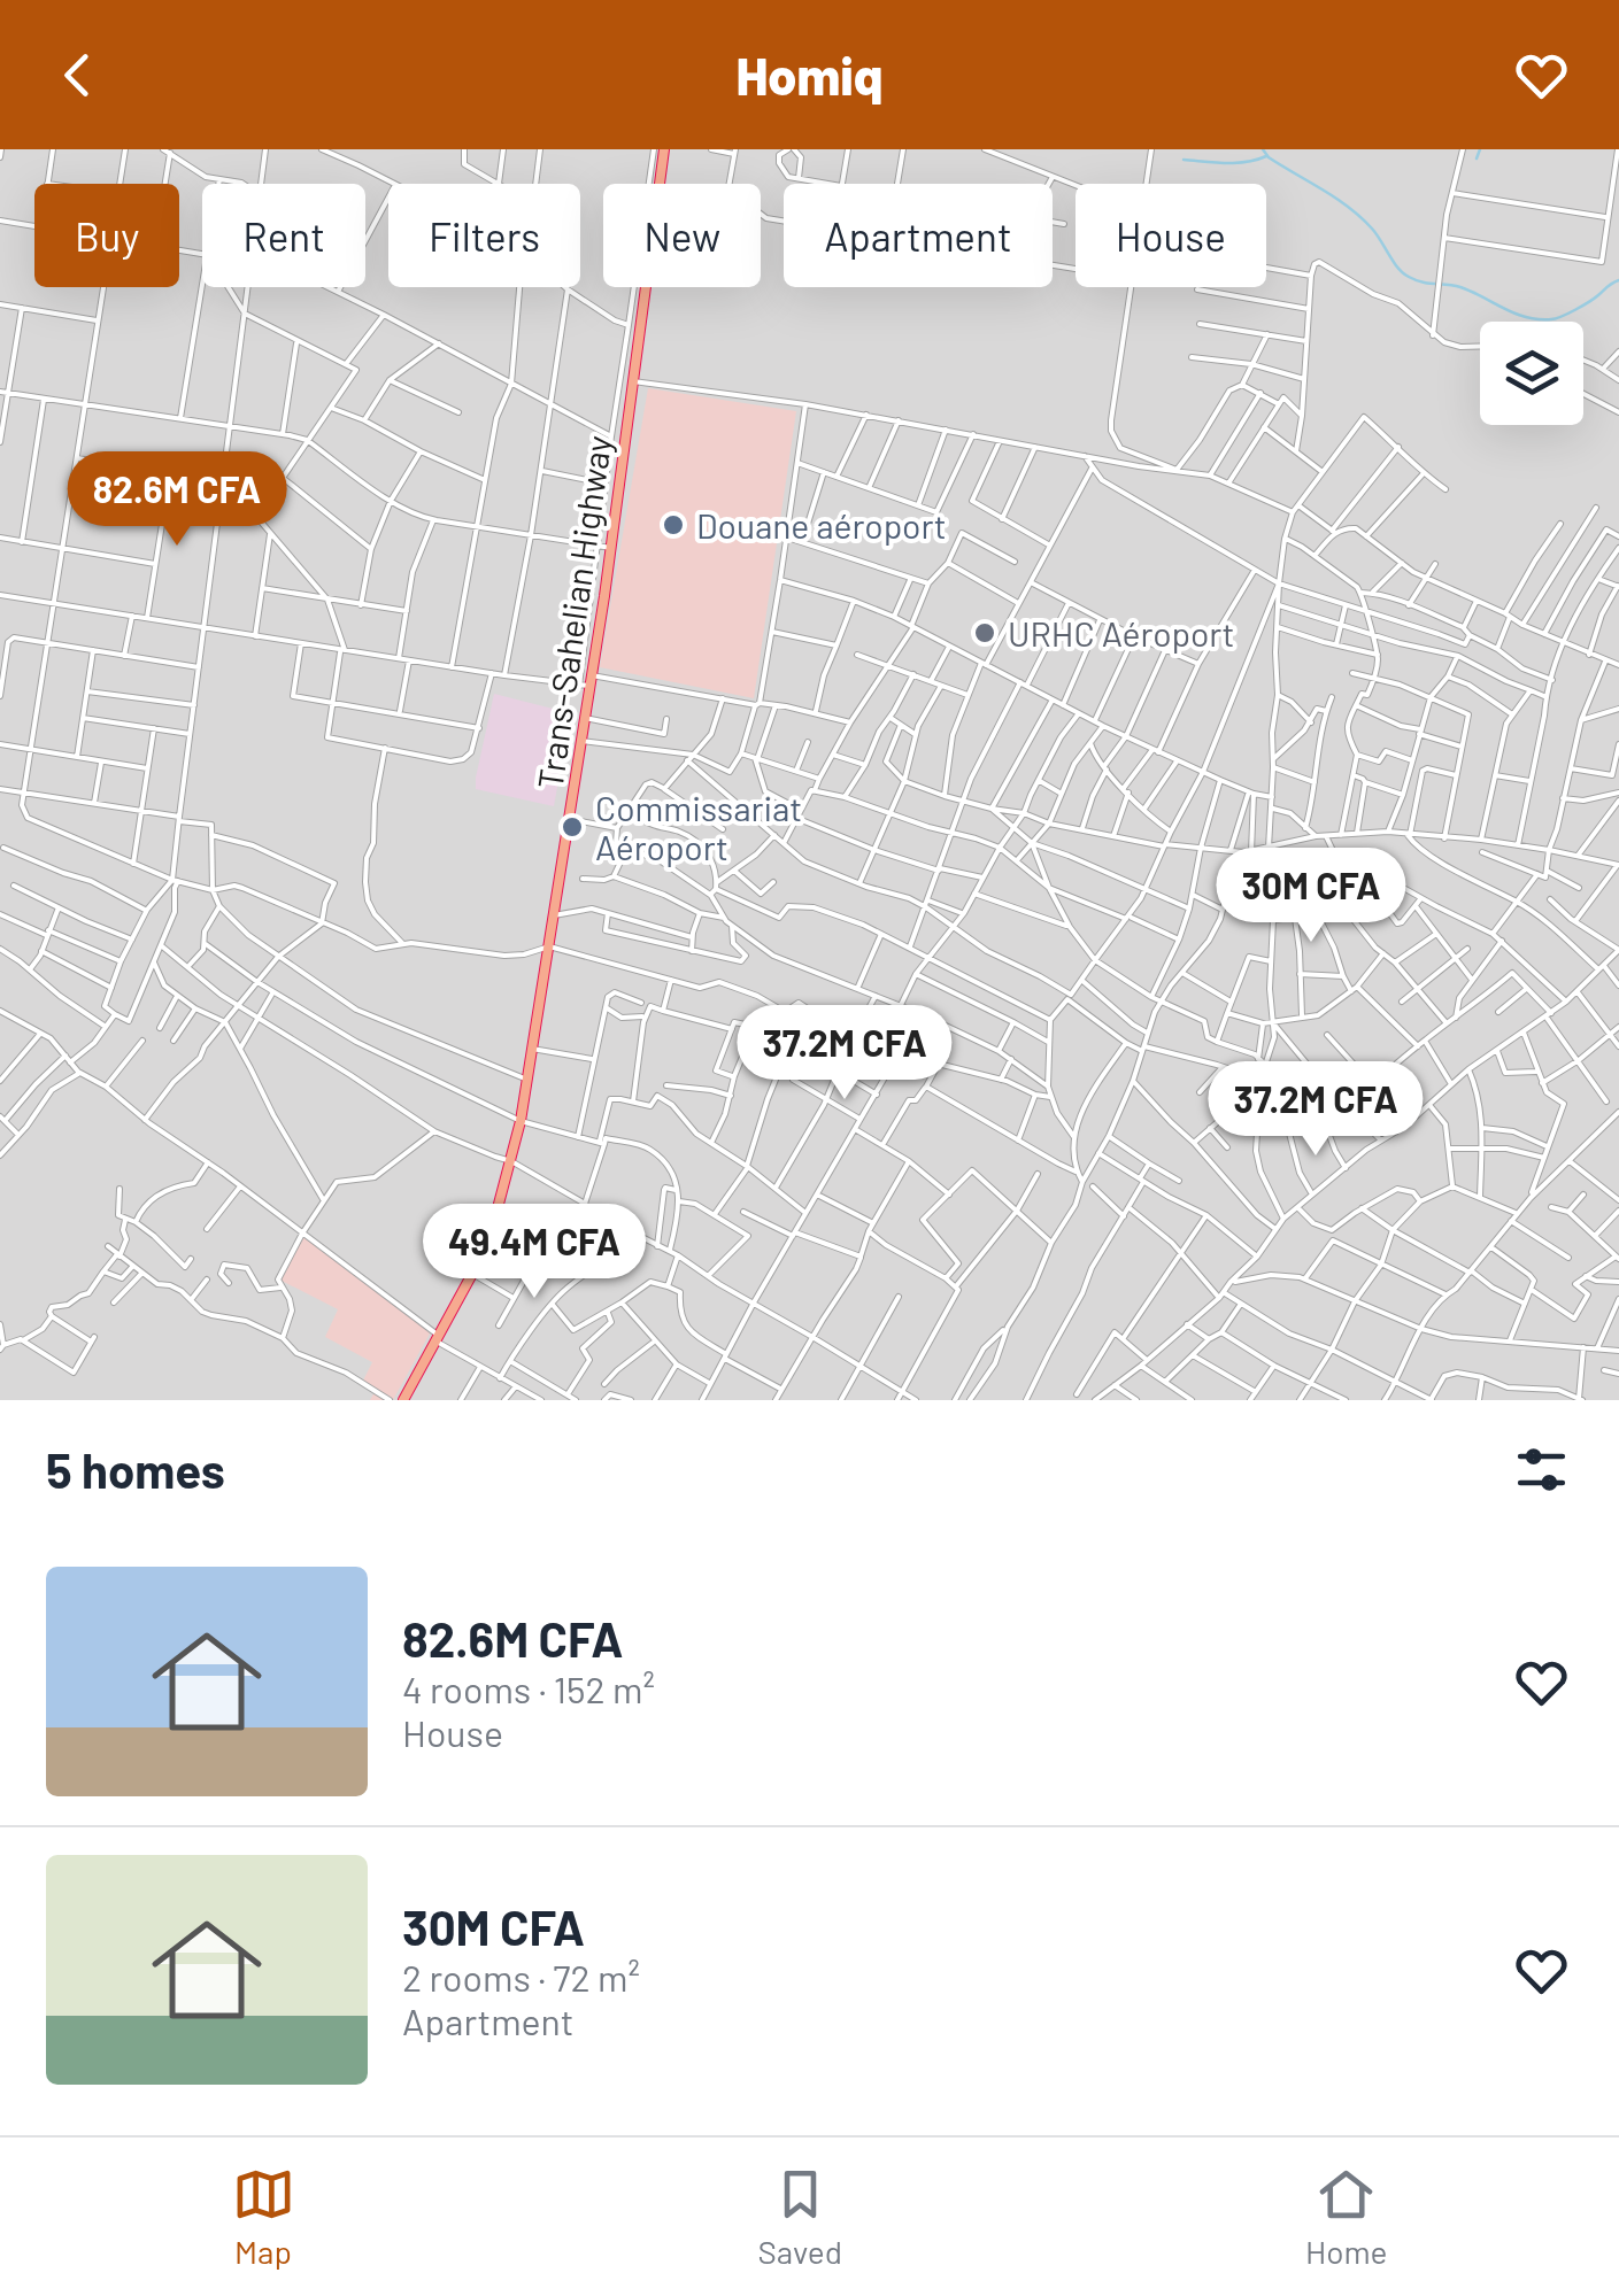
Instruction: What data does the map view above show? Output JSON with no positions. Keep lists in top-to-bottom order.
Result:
{
  "streets": {
    "highway": ["Trans-Sahelian Highway"]
  },
  "places": ["Douane aéroport", "URHC Aéroport", "Commissariat Aéroport"],
  "page": {
    "header": "Homiq",
    "chip": [
      "Buy",
      "Rent",
      "Filters",
      "New",
      "Apartment",
      "House"
    ],
    "price": [
      "82.6M CFA",
      "30M CFA",
      "37.2M CFA",
      "37.2M CFA",
      "49.4M CFA"
    ],
    "heading": "5 homes",
    "list": [
      {
        "name": "82.6M CFA",
        "note": "4 rooms · 152 m² · House"
      },
      {
        "name": "30M CFA",
        "note": "2 rooms · 72 m² · Apartment"
      }
    ],
    "tabs": ["Map", "Saved", "Home"]
  }
}
